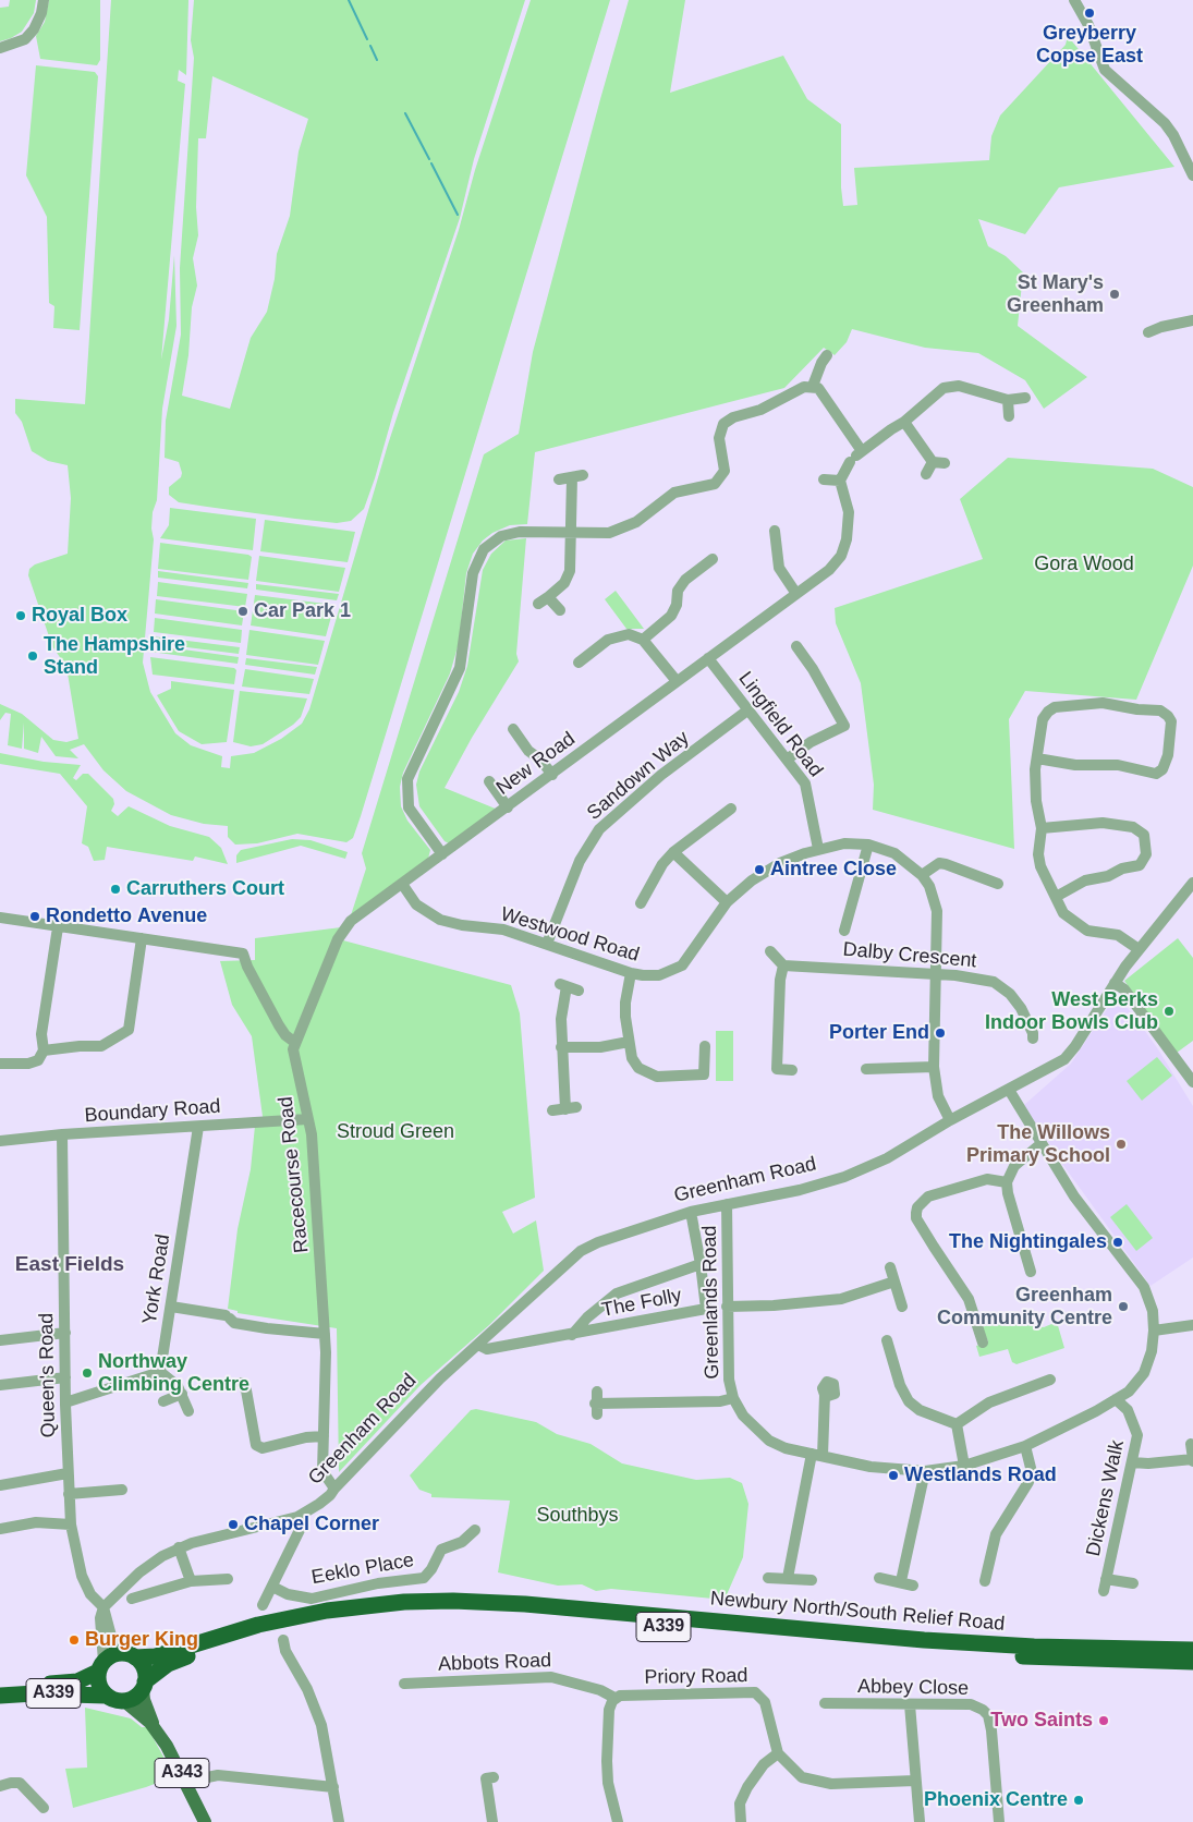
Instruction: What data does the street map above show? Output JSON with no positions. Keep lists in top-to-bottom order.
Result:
{
  "streets": {
    "highway": ["Newbury North/South Relief Road", "A339"],
    "main road": ["A343"],
    "street": [
      "Lingfield Road",
      "New Road",
      "Sandown Way",
      "Westwood Road",
      "Dalby Crescent",
      "Boundary Road",
      "Racecourse Road",
      "Greenham Road",
      "York Road",
      "Greenlands Road",
      "The Folly",
      "Queen's Road",
      "Dickens Walk",
      "Eeklo Place",
      "Abbots Road",
      "Priory Road",
      "Abbey Close"
    ]
  },
  "crossings": [
    ["Lingfield Road", "New Road"],
    ["Lingfield Road", "Sandown Way"],
    ["Lingfield Road", "Westwood Road"],
    ["New Road", "Westwood Road"],
    ["New Road", "Racecourse Road"],
    ["Sandown Way", "Westwood Road"],
    ["Westwood Road", "Dalby Crescent"],
    ["Westwood Road", "Greenham Road"],
    ["Boundary Road", "Racecourse Road"],
    ["Boundary Road", "York Road"],
    ["Boundary Road", "Queen's Road"],
    ["Racecourse Road", "Greenham Road"],
    ["Greenham Road", "Greenlands Road"],
    ["Greenham Road", "The Folly"],
    ["Greenham Road", "Queen's Road"],
    ["Newbury North/South Relief Road", "A339"],
    ["Newbury North/South Relief Road", "A343"],
    ["A339", "A343"],
    ["Abbots Road", "Priory Road"]
  ],
  "districts": ["East Fields"],
  "parks": ["Gora Wood", "Stroud Green", "Southbys"],
  "places": [
    "Greyberry Copse East",
    "St Mary's Greenham",
    "Car Park 1",
    "Royal Box",
    "The Hampshire Stand",
    "Aintree Close",
    "Carruthers Court",
    "Rondetto Avenue",
    "West Berks Indoor Bowls Club",
    "Porter End",
    "The Willows Primary School",
    "The Nightingales",
    "Greenham Community Centre",
    "Northway Climbing Centre",
    "Westlands Road",
    "Chapel Corner",
    "Burger King",
    "Two Saints",
    "Phoenix Centre"
  ]
}
